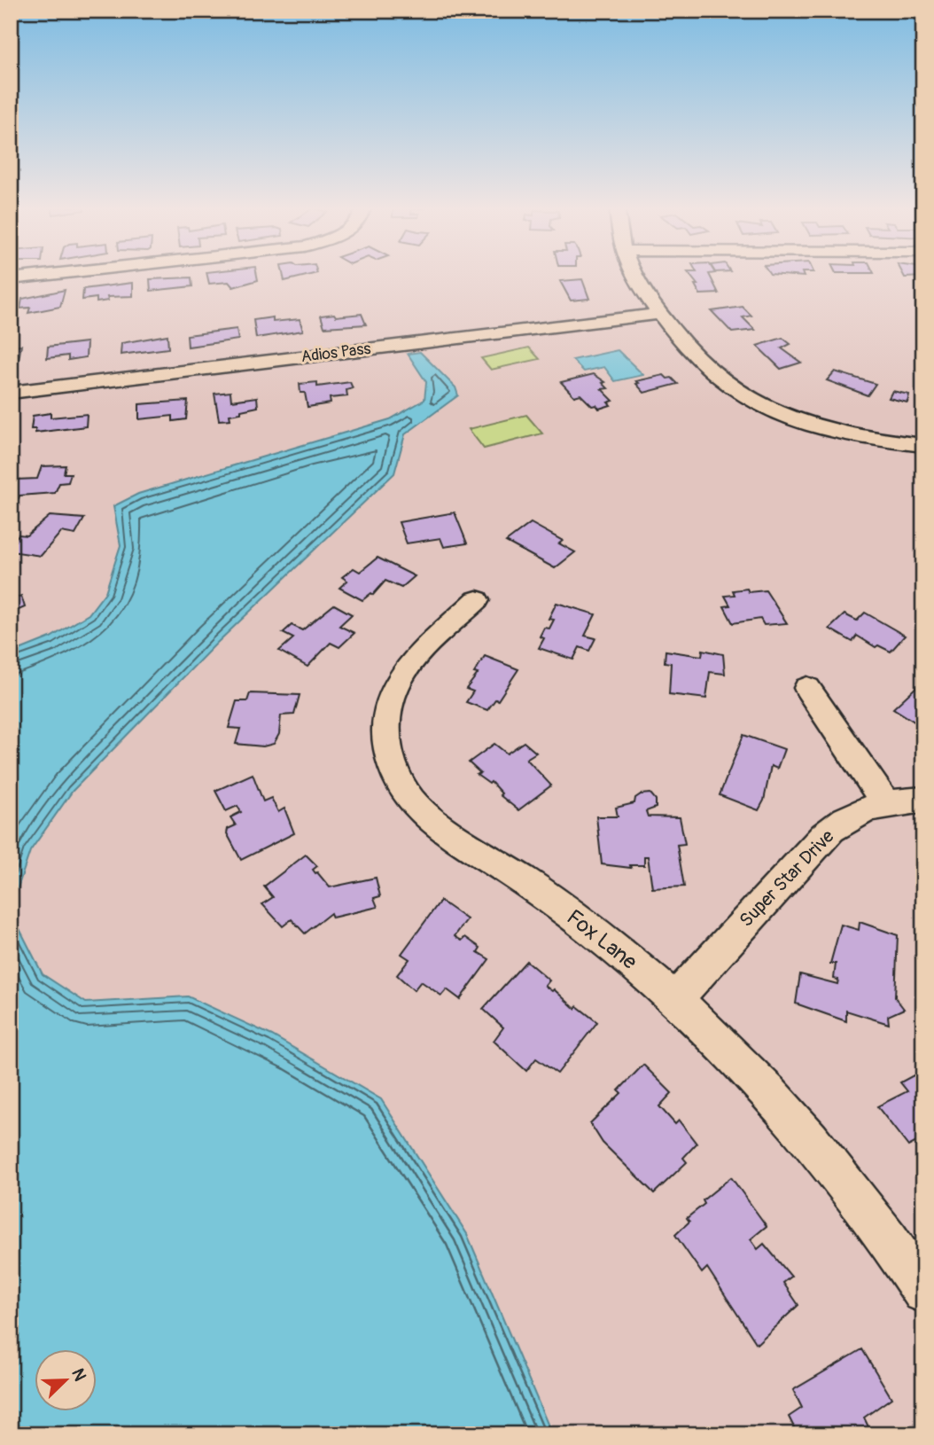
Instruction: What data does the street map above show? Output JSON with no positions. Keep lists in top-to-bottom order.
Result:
{
  "streets": {
    "street": ["Adios Pass", "Super Star Drive", "Fox Lane"]
  },
  "crossings": [
    ["Super Star Drive", "Fox Lane"]
  ],
  "north": "top right"
}
